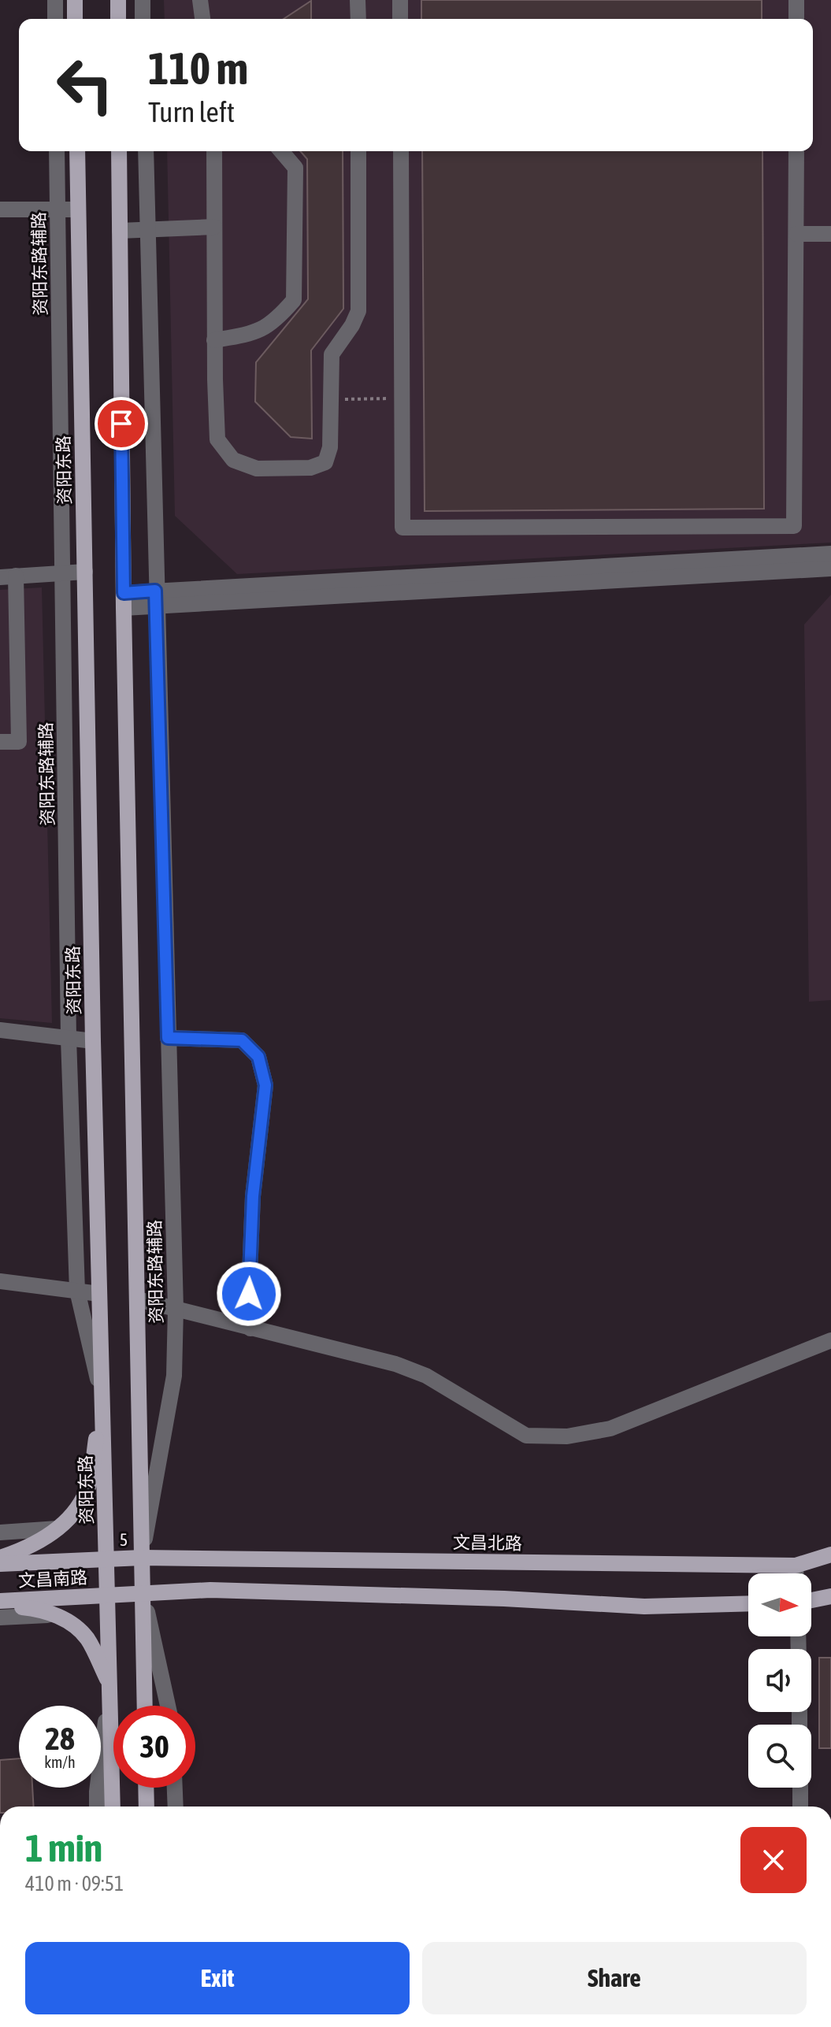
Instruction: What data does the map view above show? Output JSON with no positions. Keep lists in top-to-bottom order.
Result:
{
  "streets": {
    "main road": [
      "资阳东路",
      "5",
      "文昌北路",
      "文昌南路"
    ],
    "street": ["资阳东路辅路"]
  },
  "crossings": [
    ["资阳东路辅路", "资阳东路"],
    ["资阳东路辅路", "5"],
    ["资阳东路辅路", "文昌北路"],
    ["资阳东路", "5"],
    ["资阳东路", "文昌南路"],
    ["5", "文昌北路"],
    ["5", "文昌南路"]
  ],
  "north": "right",
  "page": {
    "turn": ["110 m", "Turn left"],
    "speed": "28 km/h",
    "limit": "30",
    "heading": ["1 min", "410 m · 09:51"],
    "buttons": ["Exit", "Share"]
  }
}
